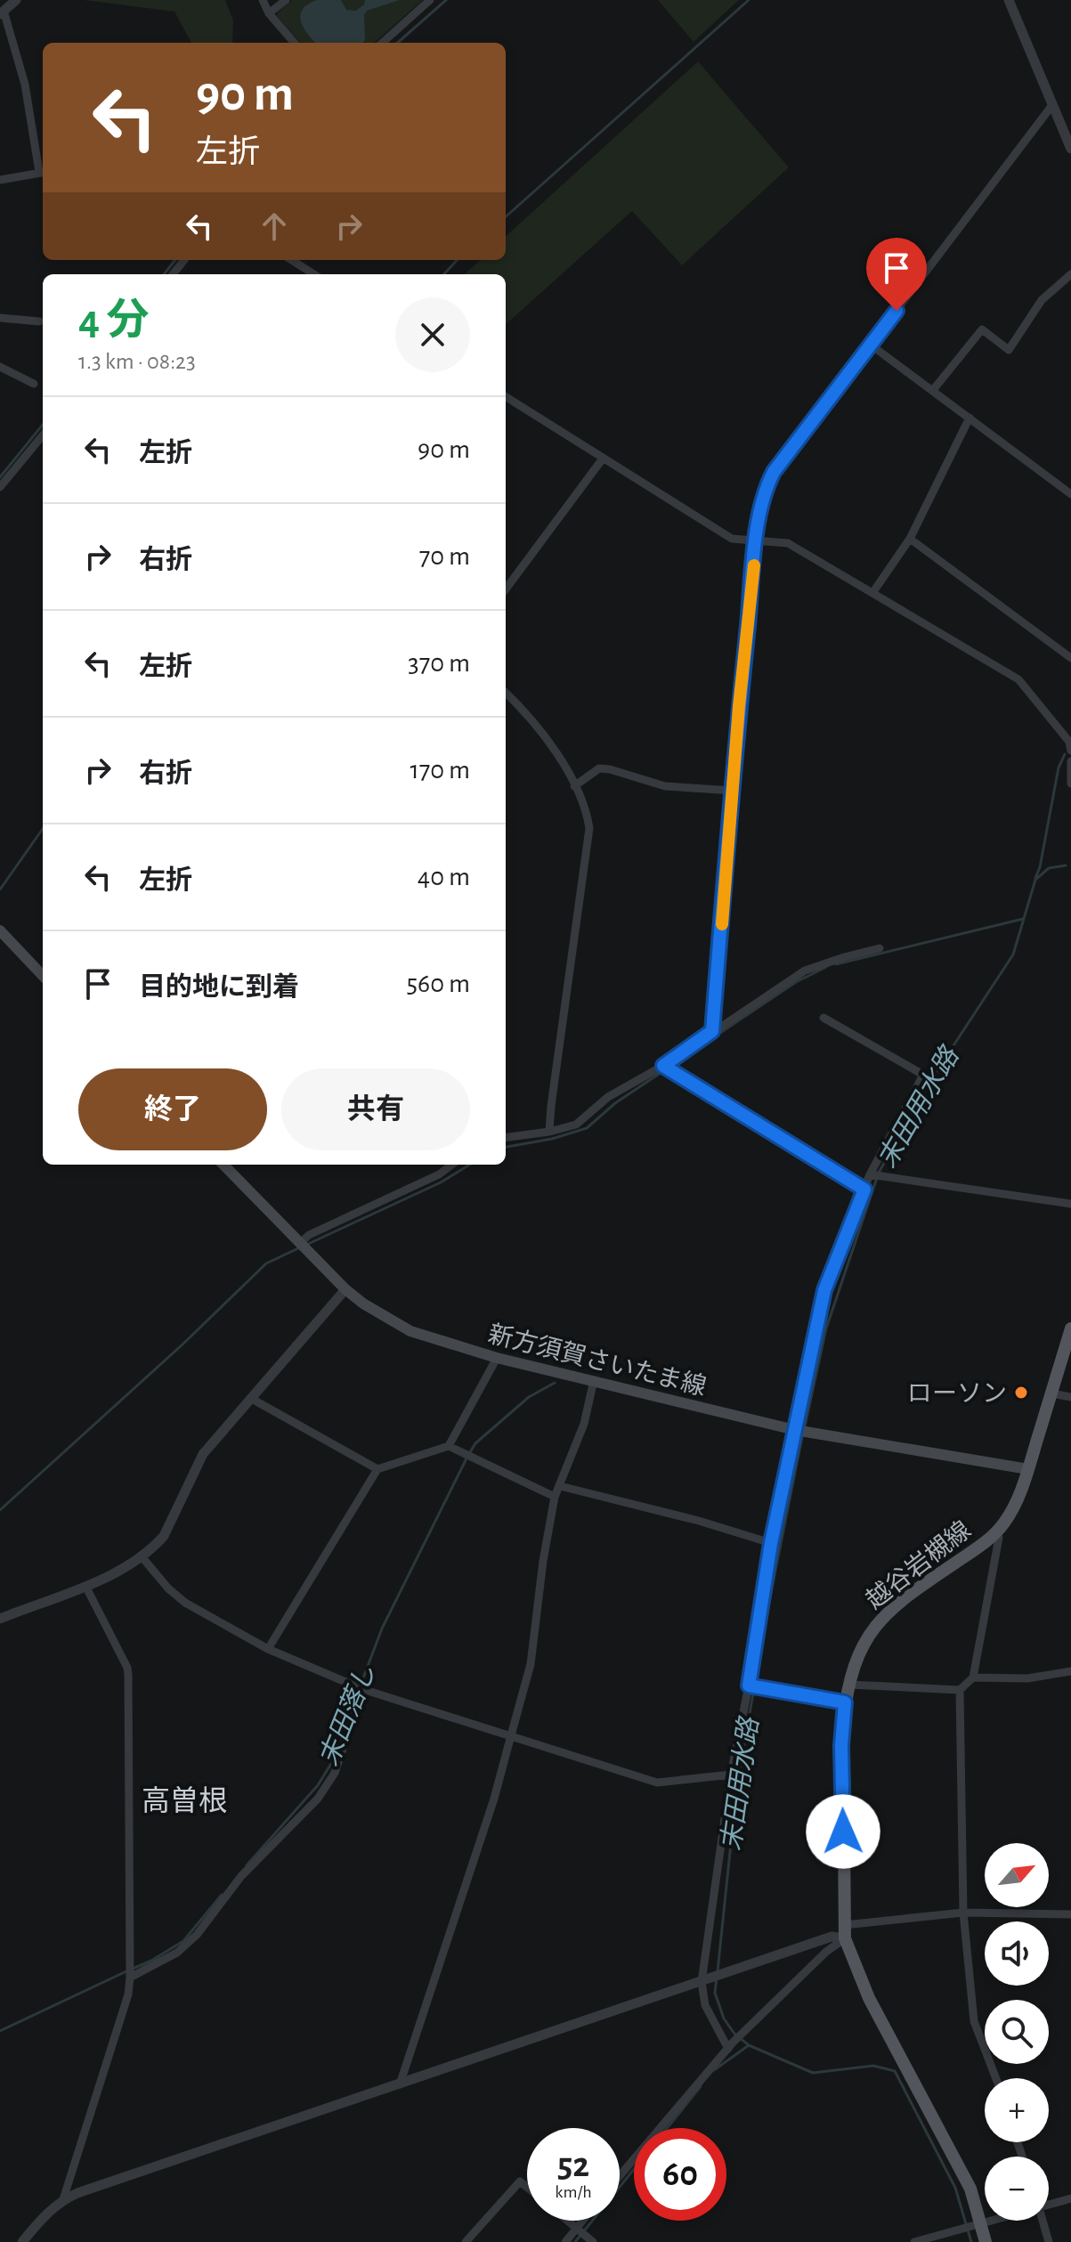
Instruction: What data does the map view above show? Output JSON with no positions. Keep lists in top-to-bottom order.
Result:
{
  "streets": {
    "main road": ["新方須賀さいたま線", "越谷岩槻線"]
  },
  "crossings": [
    ["新方須賀さいたま線", "越谷岩槻線"]
  ],
  "districts": ["高曽根"],
  "water": ["末田用水路", "末田落し"],
  "places": ["ローソン"],
  "north": "top right",
  "page": {
    "turn": ["90 m", "左折"],
    "heading": ["4 分", "1.3 km · 08:23"],
    "list": [
      {
        "name": "左折",
        "value": "90 m"
      },
      {
        "name": "右折",
        "value": "70 m"
      },
      {
        "name": "左折",
        "value": "370 m"
      },
      {
        "name": "右折",
        "value": "170 m"
      },
      {
        "name": "左折",
        "value": "40 m"
      },
      {
        "name": "目的地に到着",
        "value": "560 m"
      }
    ],
    "buttons": ["終了", "共有"],
    "map_buttons": ["+", "−"],
    "speed": "52 km/h",
    "limit": "60"
  }
}
